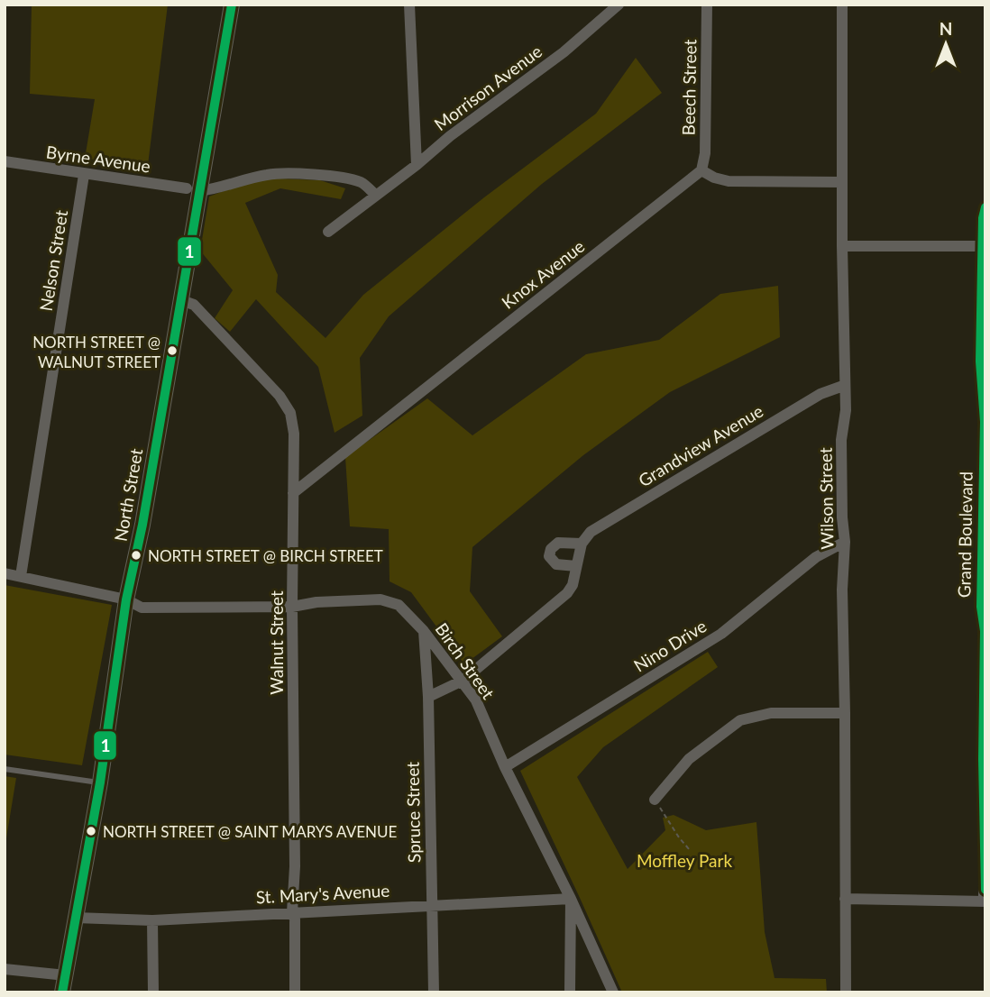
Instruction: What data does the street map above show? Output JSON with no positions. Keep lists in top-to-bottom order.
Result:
{
  "streets": {
    "main road": ["North Street"],
    "street": [
      "Morrison Avenue",
      "Beech Street",
      "Byrne Avenue",
      "Nelson Street",
      "Knox Avenue",
      "Grandview Avenue",
      "Wilson Street",
      "Grand Boulevard",
      "Walnut Street",
      "Nino Drive",
      "Birch Street",
      "Spruce Street",
      "St. Mary's Avenue"
    ]
  },
  "crossings": [
    ["Beech Street", "Knox Avenue"],
    ["Byrne Avenue", "Nelson Street"],
    ["Byrne Avenue", "North Street"],
    ["Nelson Street", "Birch Street"],
    ["Knox Avenue", "Walnut Street"],
    ["Grandview Avenue", "Wilson Street"],
    ["North Street", "Walnut Street"],
    ["North Street", "Birch Street"],
    ["North Street", "St. Mary's Avenue"],
    ["Wilson Street", "Nino Drive"],
    ["Walnut Street", "Birch Street"],
    ["Walnut Street", "St. Mary's Avenue"],
    ["Nino Drive", "Birch Street"],
    ["Birch Street", "Spruce Street"],
    ["Birch Street", "St. Mary's Avenue"],
    ["Spruce Street", "St. Mary's Avenue"]
  ],
  "parks": ["Moffley Park"],
  "places": ["NORTH STREET @ WALNUT STREET", "NORTH STREET @ BIRCH STREET", "NORTH STREET @ SAINT MARYS AVENUE"],
  "lines": ["transit line 1"],
  "north": "top"
}
